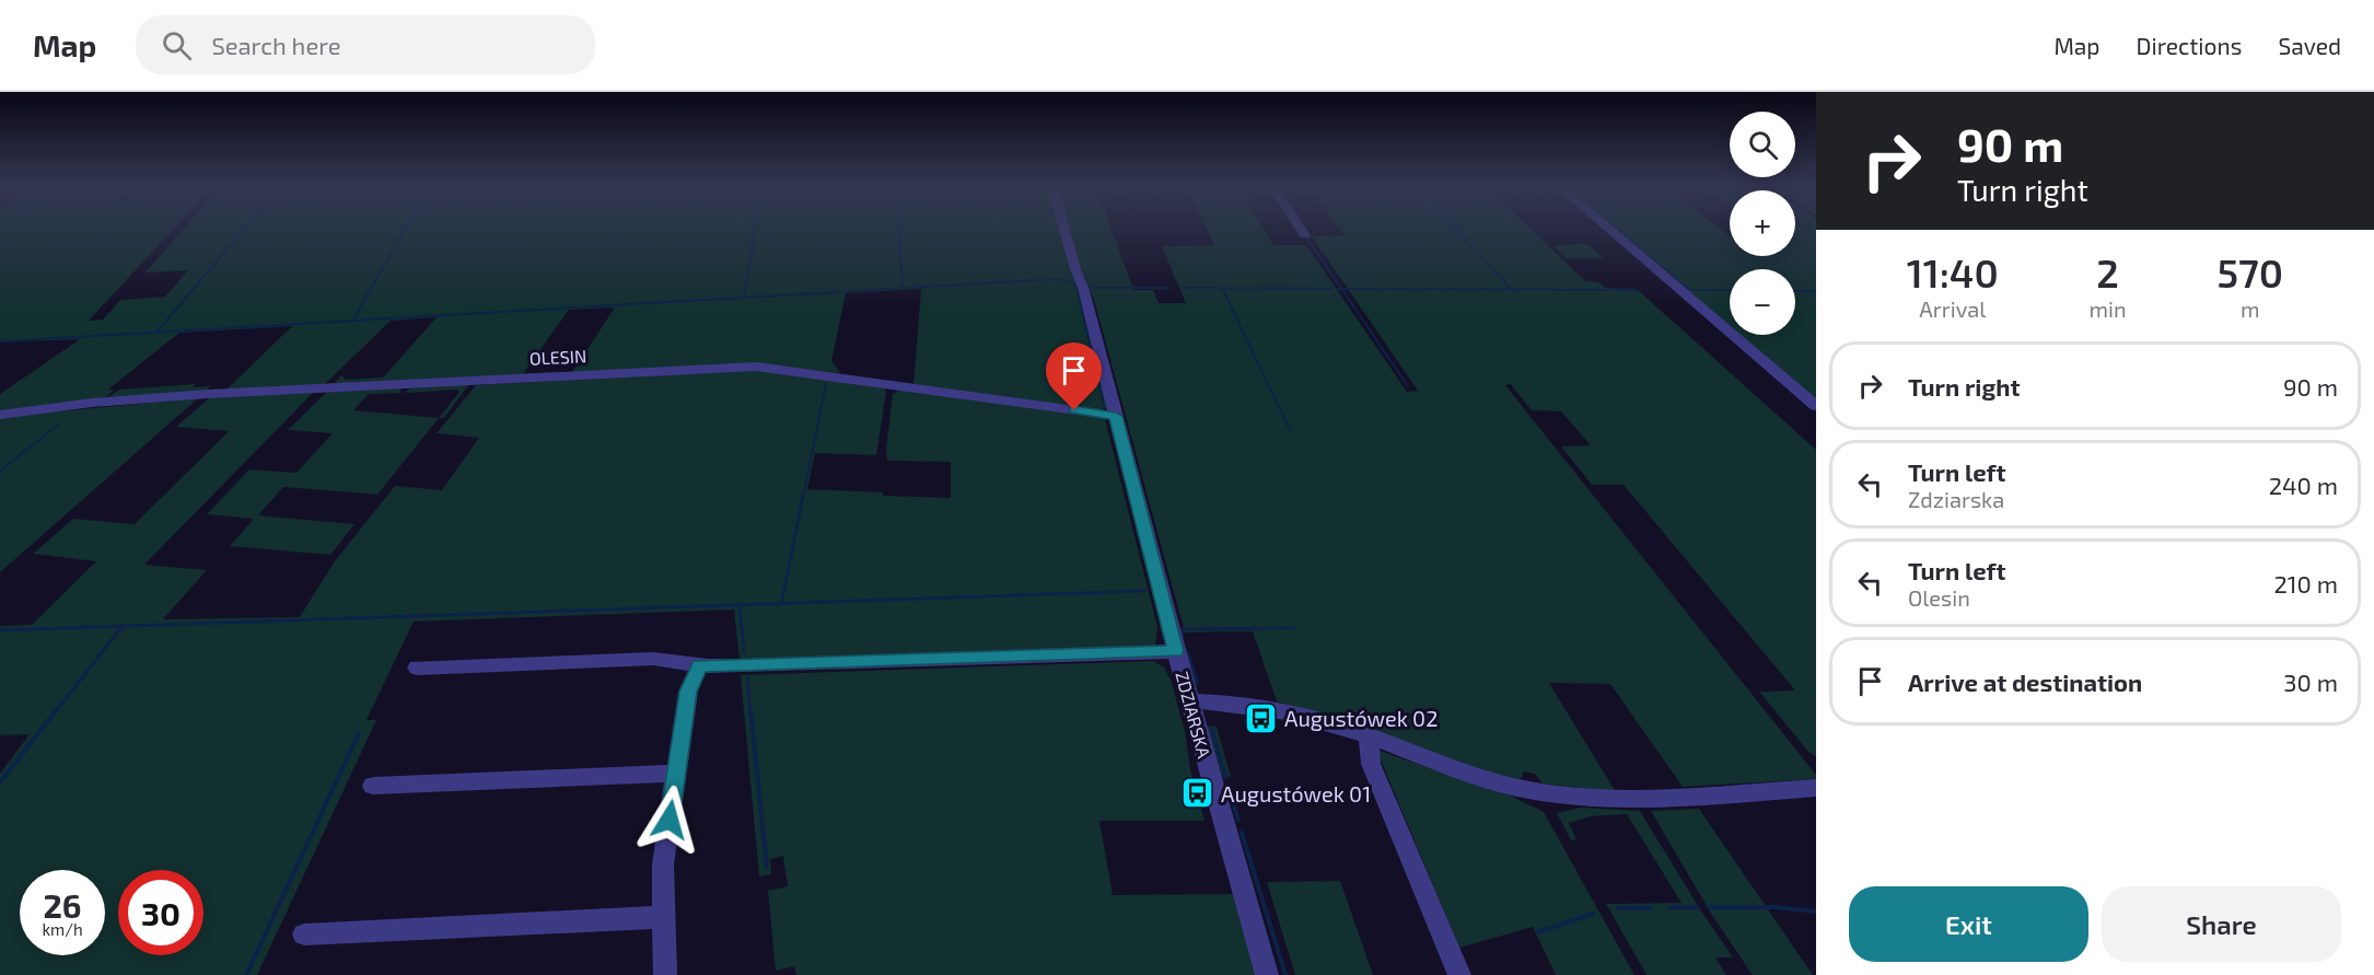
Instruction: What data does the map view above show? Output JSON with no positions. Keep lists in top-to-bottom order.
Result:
{
  "streets": {
    "street": ["OLESIN", "ZDZIARSKA"]
  },
  "crossings": [
    ["OLESIN", "ZDZIARSKA"]
  ],
  "places": {
    "bus stop": ["Augustówek 02", "Augustówek 01"]
  },
  "page": {
    "header": "Map",
    "search": "Search here",
    "nav": ["Map", "Directions", "Saved"],
    "turn": ["90 m", "Turn right"],
    "map_buttons": ["+", "−"],
    "eta": [
      "11:40",
      "Arrival",
      "2",
      "min",
      "570",
      "m"
    ],
    "list": [
      {
        "name": "Turn right",
        "value": "90 m"
      },
      {
        "name": "Turn left",
        "note": "Zdziarska",
        "value": "240 m"
      },
      {
        "name": "Turn left",
        "note": "Olesin",
        "value": "210 m"
      },
      {
        "name": "Arrive at destination",
        "value": "30 m"
      }
    ],
    "speed": "26 km/h",
    "limit": "30",
    "buttons": ["Exit", "Share"]
  }
}
